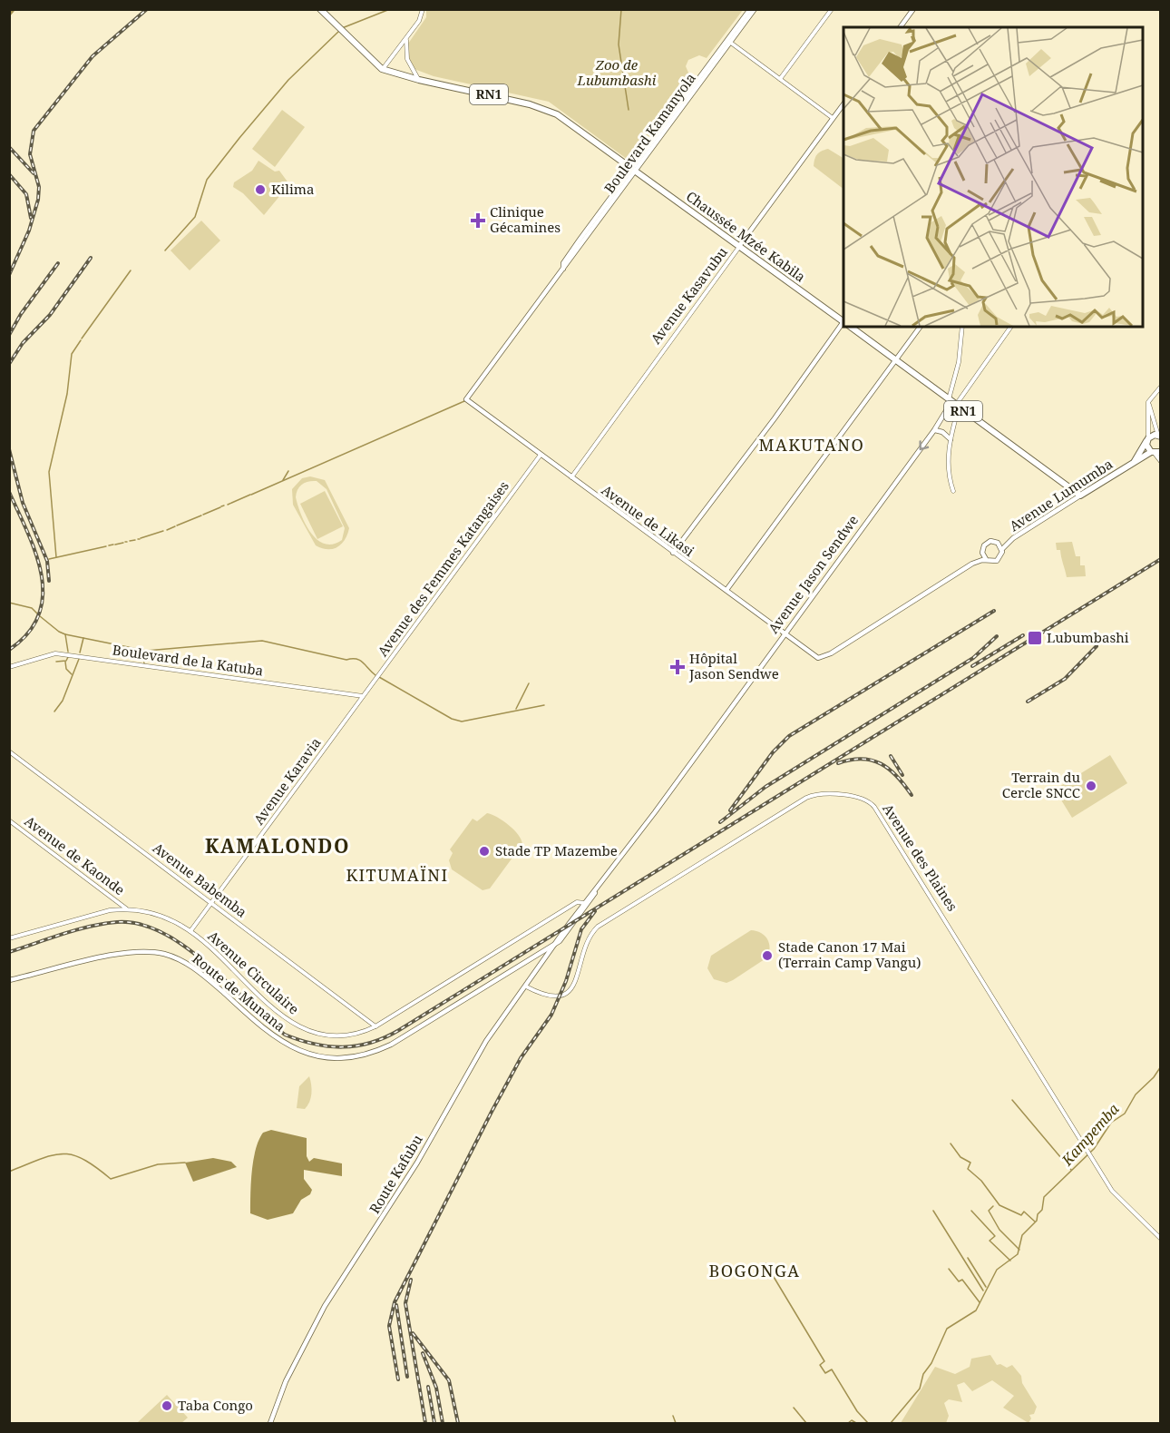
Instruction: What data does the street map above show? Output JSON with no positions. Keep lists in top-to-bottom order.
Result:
{
  "streets": {
    "highway": ["RN1", "Chaussée Mzée Kabila", "Avenue Lumumba"],
    "main road": [
      "Boulevard Kamanyola",
      "Avenue Kasavubu",
      "Avenue de Likasi",
      "Avenue Jason Sendwe",
      "Route de Munana",
      "Route Kafubu"
    ],
    "street": [
      "Avenue des Femmes Katangaises",
      "Boulevard de la Katuba",
      "Avenue Karavia",
      "Avenue de Kaonde",
      "Avenue des Plaines",
      "Avenue Babemba",
      "Avenue Circulaire"
    ]
  },
  "crossings": [
    ["RN1", "Boulevard Kamanyola"],
    ["RN1", "Chaussée Mzée Kabila"],
    ["Boulevard Kamanyola", "Chaussée Mzée Kabila"],
    ["Boulevard Kamanyola", "Avenue de Likasi"],
    ["Chaussée Mzée Kabila", "Avenue Kasavubu"],
    ["Chaussée Mzée Kabila", "Avenue Lumumba"],
    ["Chaussée Mzée Kabila", "Avenue Jason Sendwe"],
    ["Avenue Kasavubu", "Avenue de Likasi"],
    ["Avenue de Likasi", "Avenue des Femmes Katangaises"],
    ["Avenue de Likasi", "Avenue Jason Sendwe"],
    ["Avenue des Femmes Katangaises", "Boulevard de la Katuba"],
    ["Avenue des Femmes Katangaises", "Avenue Karavia"],
    ["Avenue Jason Sendwe", "Avenue Circulaire"],
    ["Avenue Jason Sendwe", "Route de Munana"],
    ["Avenue Jason Sendwe", "Route Kafubu"],
    ["Boulevard de la Katuba", "Avenue Karavia"],
    ["Avenue Karavia", "Avenue Babemba"],
    ["Avenue Karavia", "Avenue Circulaire"],
    ["Avenue de Kaonde", "Avenue Circulaire"],
    ["Avenue des Plaines", "Route Kafubu"],
    ["Avenue Babemba", "Avenue Circulaire"],
    ["Route de Munana", "Route Kafubu"]
  ],
  "districts": [
    "MAKUTANO",
    "KAMALONDO",
    "KITUMAÏNI",
    "BOGONGA"
  ],
  "water": ["Kampemba"],
  "parks": ["Zoo de Lubumbashi"],
  "places": {
    "other": [
      "Kilima",
      "Terrain du Cercle SNCC",
      "Stade TP Mazembe",
      "Stade Canon 17 Mai (Terrain Camp Vangu)",
      "Taba Congo"
    ],
    "health": ["Clinique Gécamines", "Hôpital Jason Sendwe"],
    "transit": ["Lubumbashi"]
  }
}
